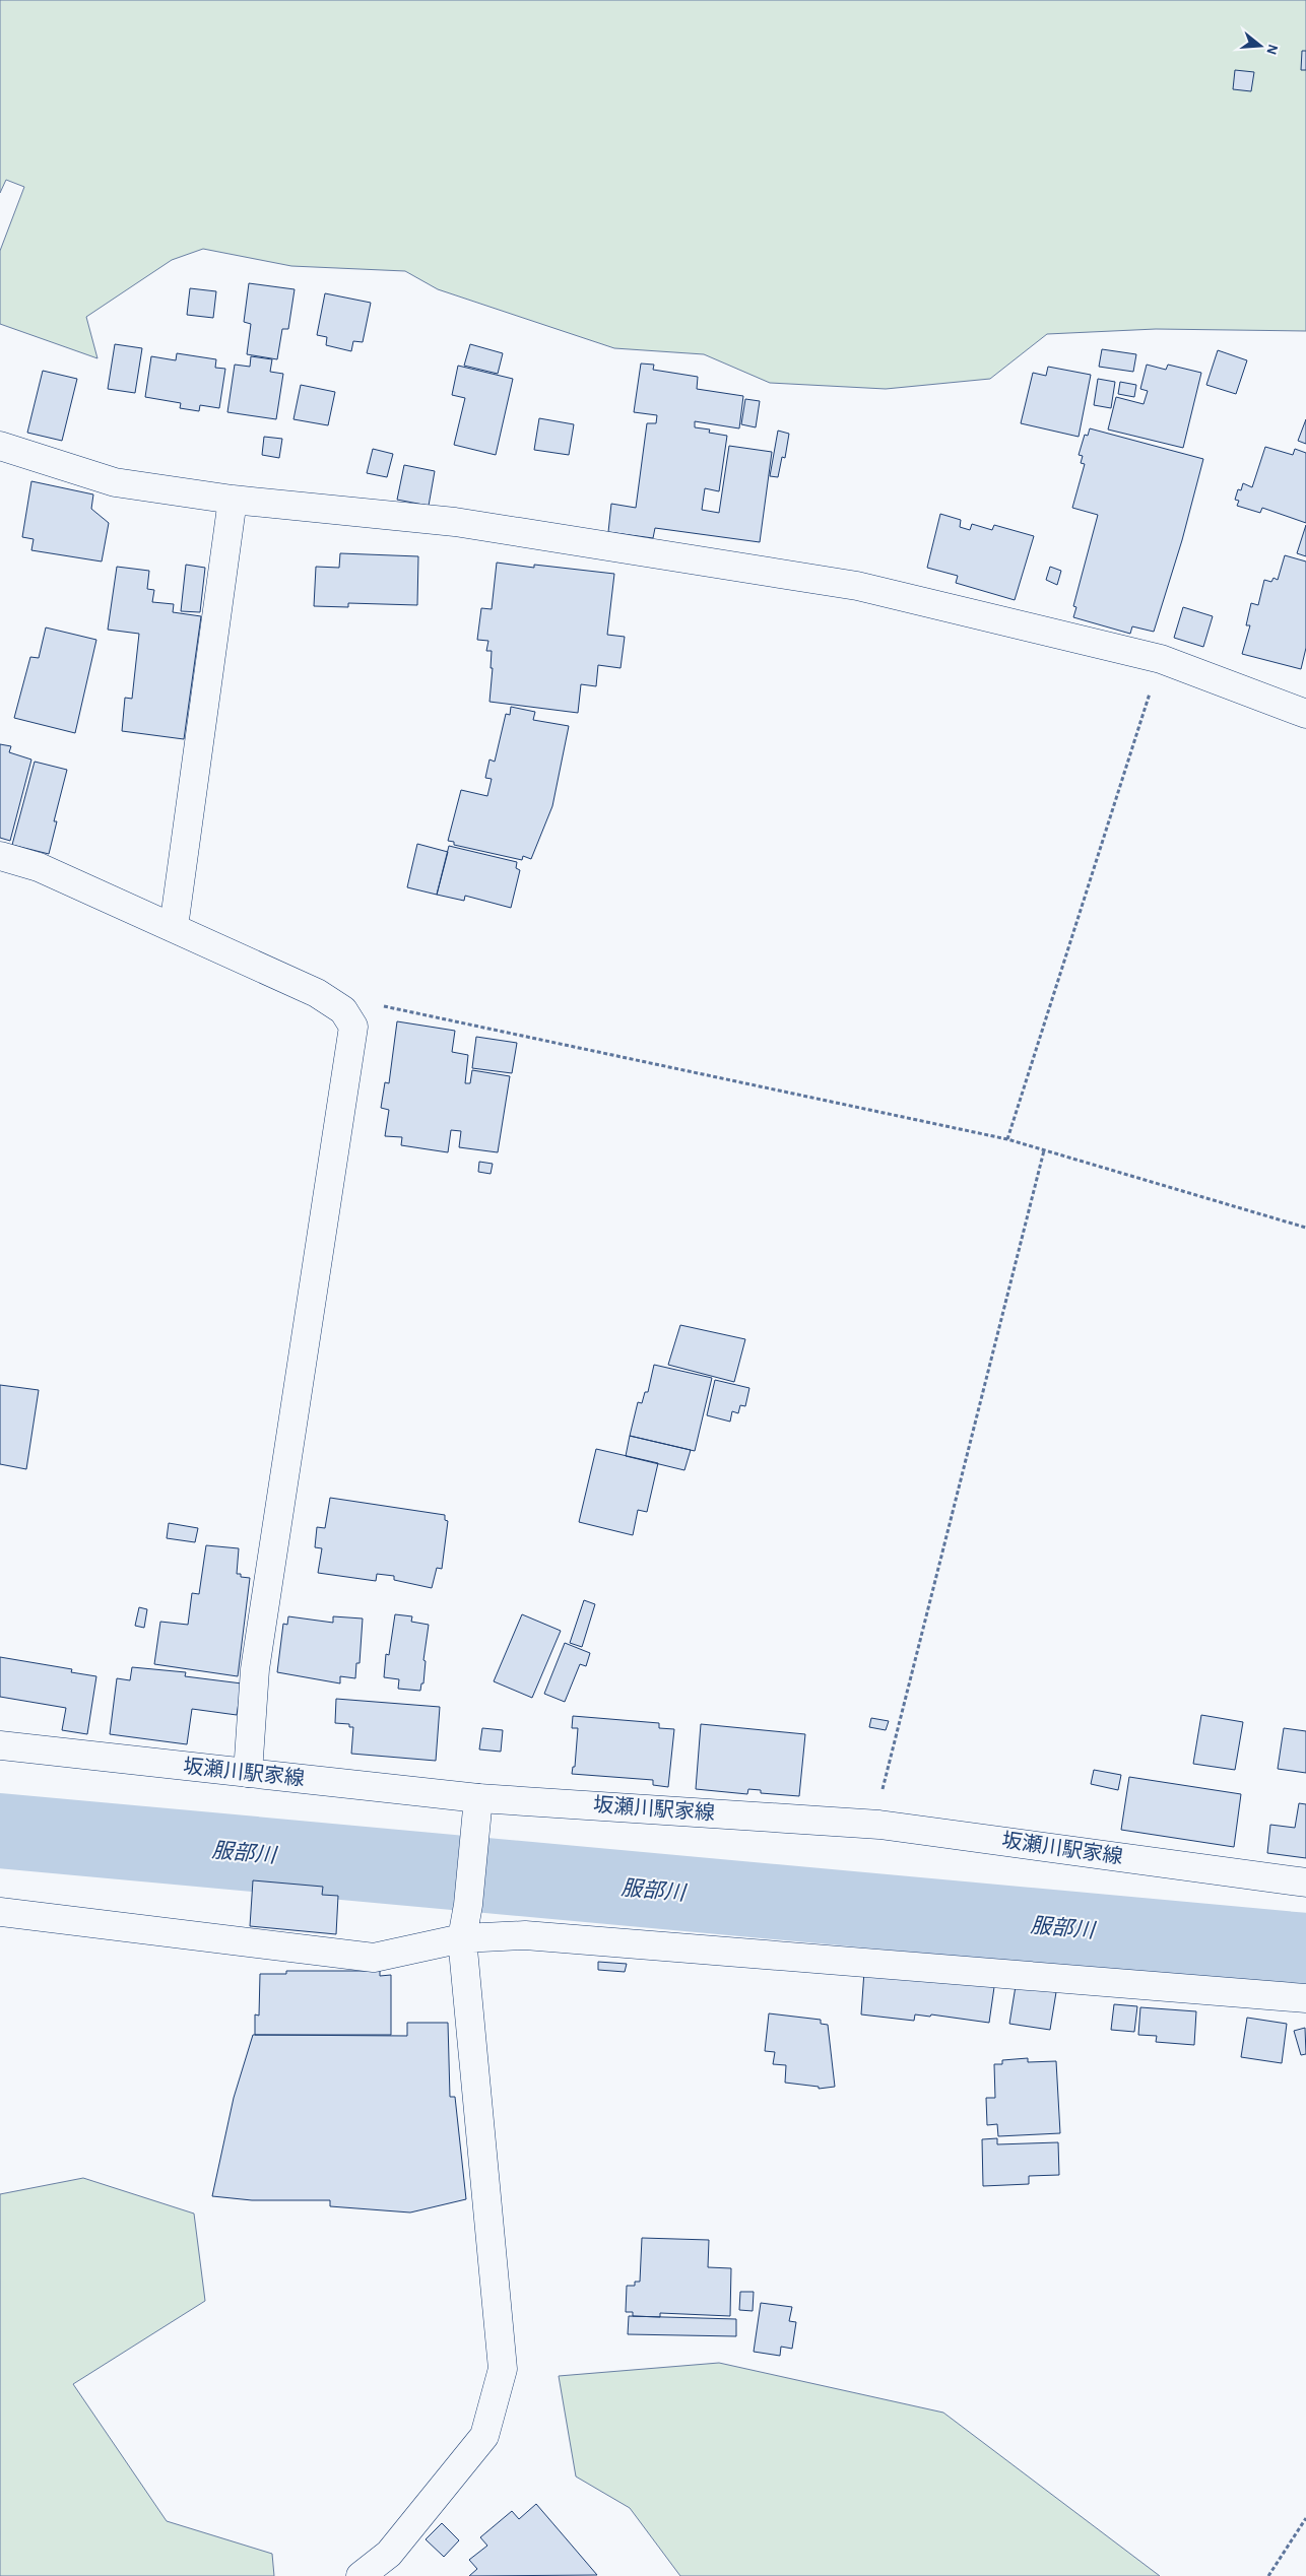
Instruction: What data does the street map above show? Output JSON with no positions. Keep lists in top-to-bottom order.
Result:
{
  "streets": {
    "street": ["坂瀬川駅家線"]
  },
  "water": ["服部川"],
  "north": "right"
}
